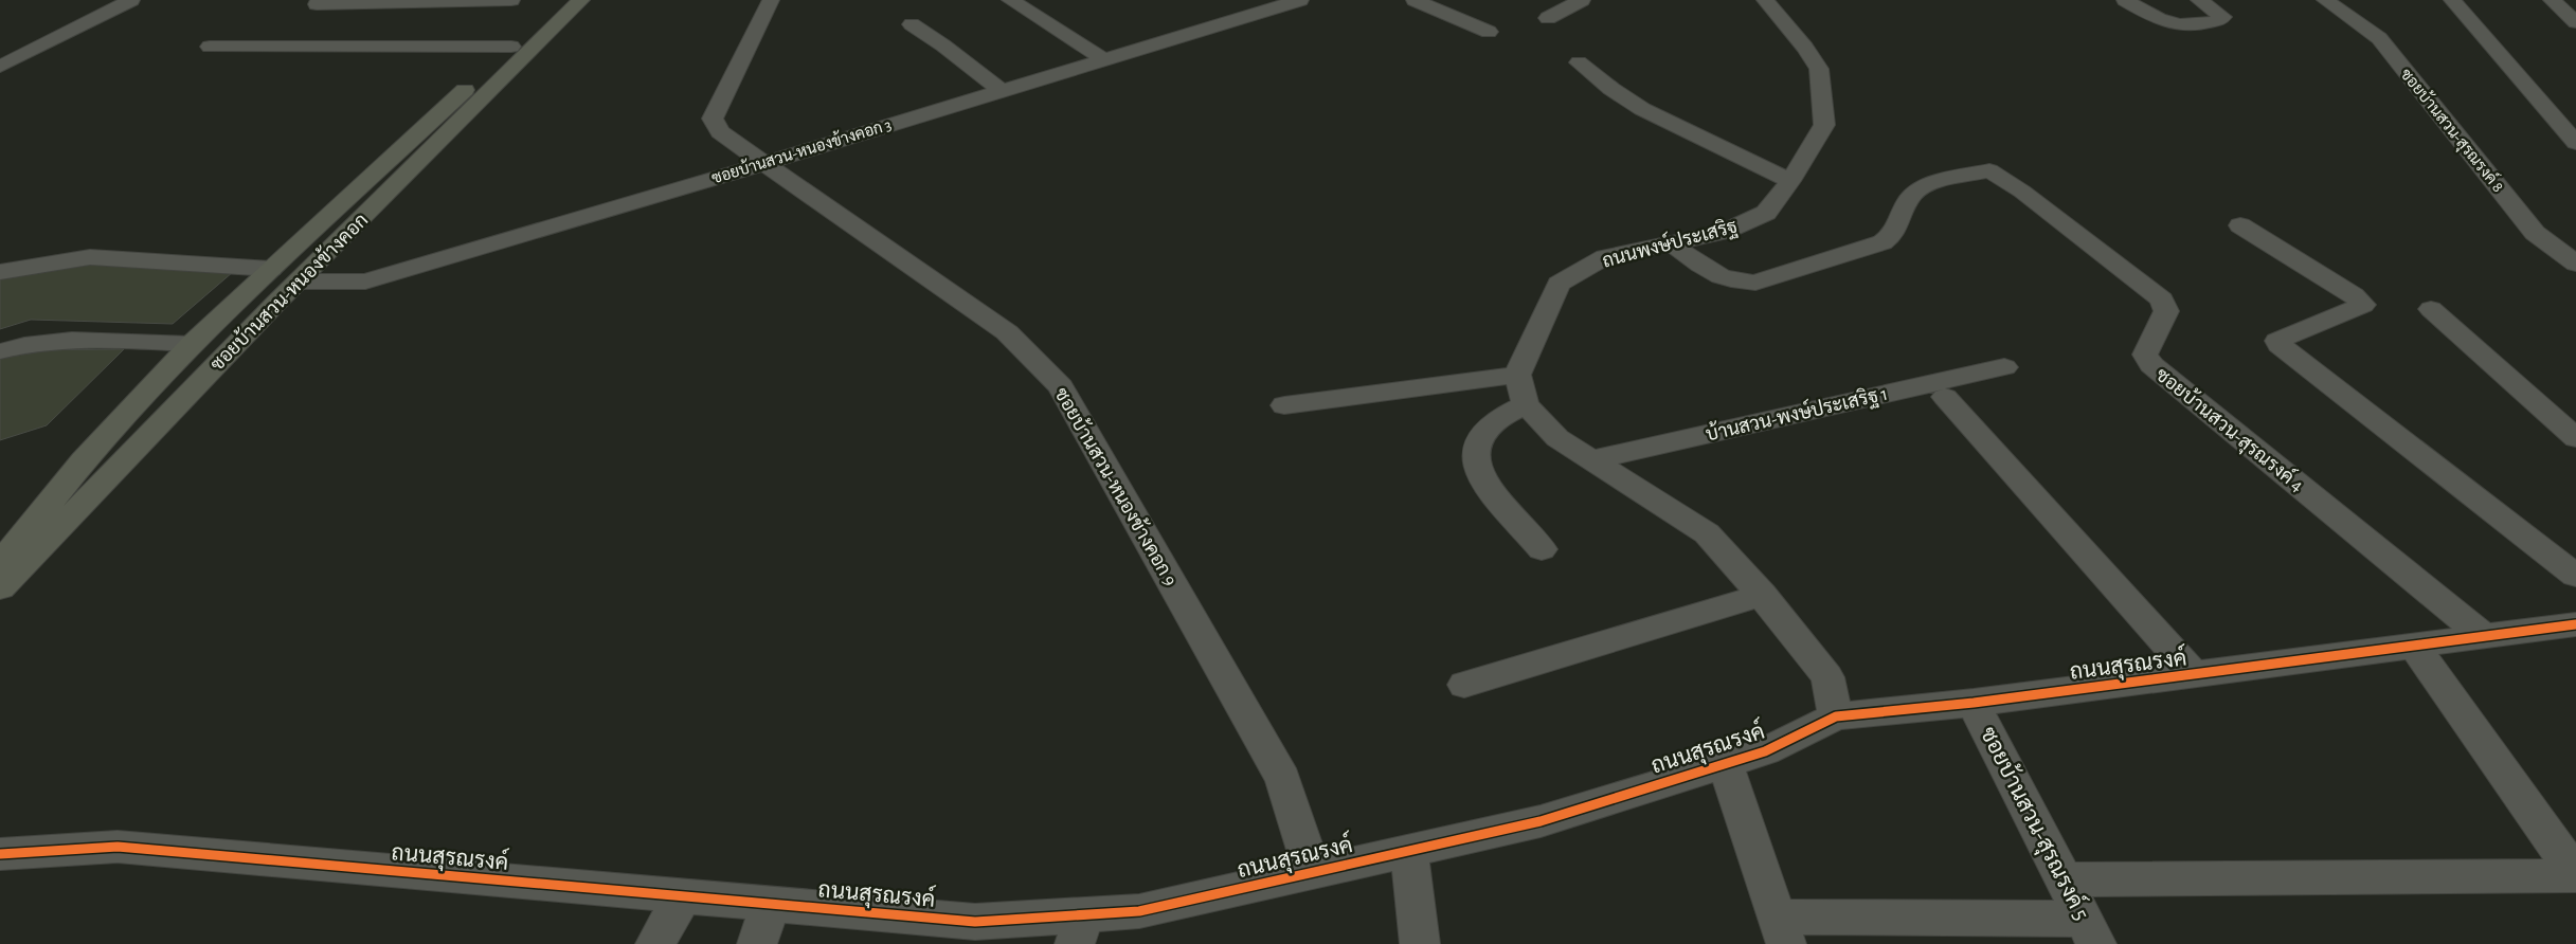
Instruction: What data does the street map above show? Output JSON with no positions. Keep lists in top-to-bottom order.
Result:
{
  "streets": {
    "main road": ["ซอยบ้านสวน-หนองข้างคอก"],
    "street": [
      "ซอยบ้านสวน-สุรณรงค์ 8",
      "ซอยบ้านสวน-หนองข้างคอก 3",
      "ถนนพงษ์ประเสริฐ",
      "บ้านสวน-พงษ์ประเสริฐ 1",
      "ซอยบ้านสวน-สุรณรงค์ 4",
      "ซอยบ้านสวน-หนองข้างคอก 9",
      "ถนนสุรณรงค์",
      "ซอยบ้านสวน-สุรณรงค์ 5"
    ]
  },
  "crossings": [
    ["ซอยบ้านสวน-หนองข้างคอก 3", "ซอยบ้านสวน-หนองข้างคอก"],
    ["ซอยบ้านสวน-หนองข้างคอก 3", "ซอยบ้านสวน-หนองข้างคอก 9"],
    ["ถนนพงษ์ประเสริฐ", "ซอยบ้านสวน-สุรณรงค์ 4"],
    ["ซอยบ้านสวน-สุรณรงค์ 4", "ถนนสุรณรงค์"],
    ["ซอยบ้านสวน-หนองข้างคอก 9", "ถนนสุรณรงค์"],
    ["ถนนสุรณรงค์", "ซอยบ้านสวน-สุรณรงค์ 5"]
  ]
}
